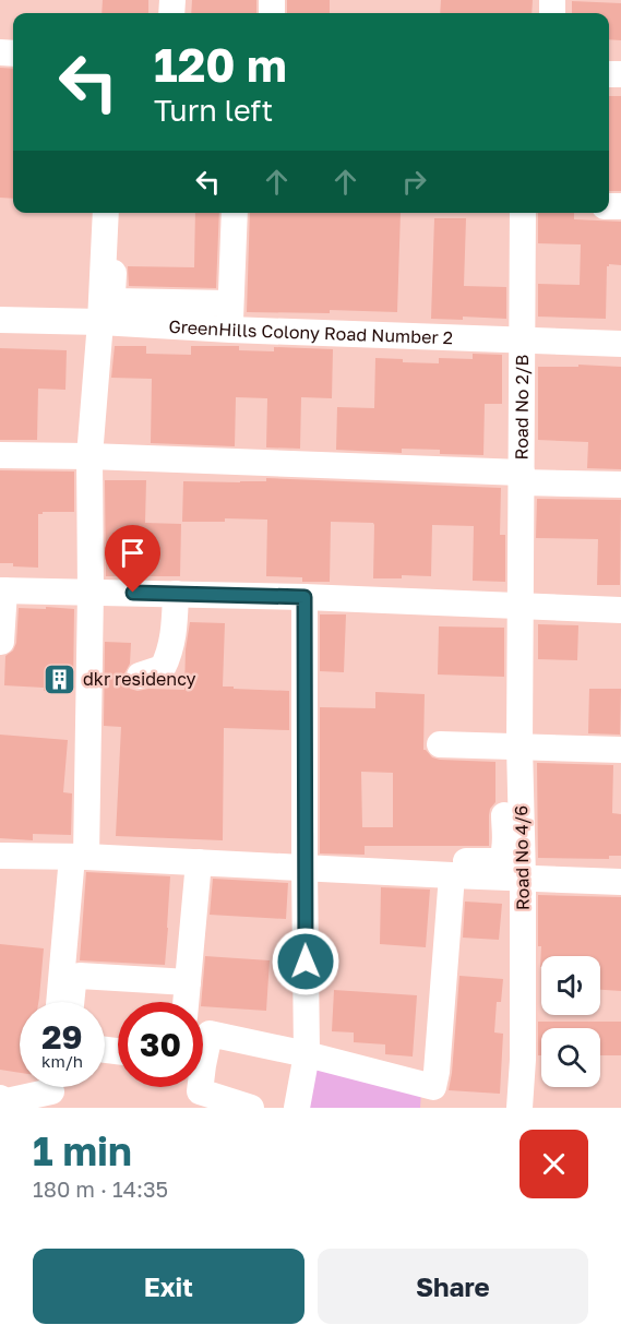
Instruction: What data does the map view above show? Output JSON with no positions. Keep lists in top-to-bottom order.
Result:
{
  "streets": {
    "street": ["GreenHills Colony Road Number 2", "Road No 2/B", "Road No 4/6"]
  },
  "crossings": [
    ["GreenHills Colony Road Number 2", "Road No 2/B"],
    ["Road No 2/B", "Road No 4/6"]
  ],
  "places": {
    "building": ["dkr residency"]
  },
  "page": {
    "turn": ["120 m", "Turn left"],
    "speed": "29 km/h",
    "limit": "30",
    "heading": ["1 min", "180 m · 14:35"],
    "buttons": ["Exit", "Share"]
  }
}
